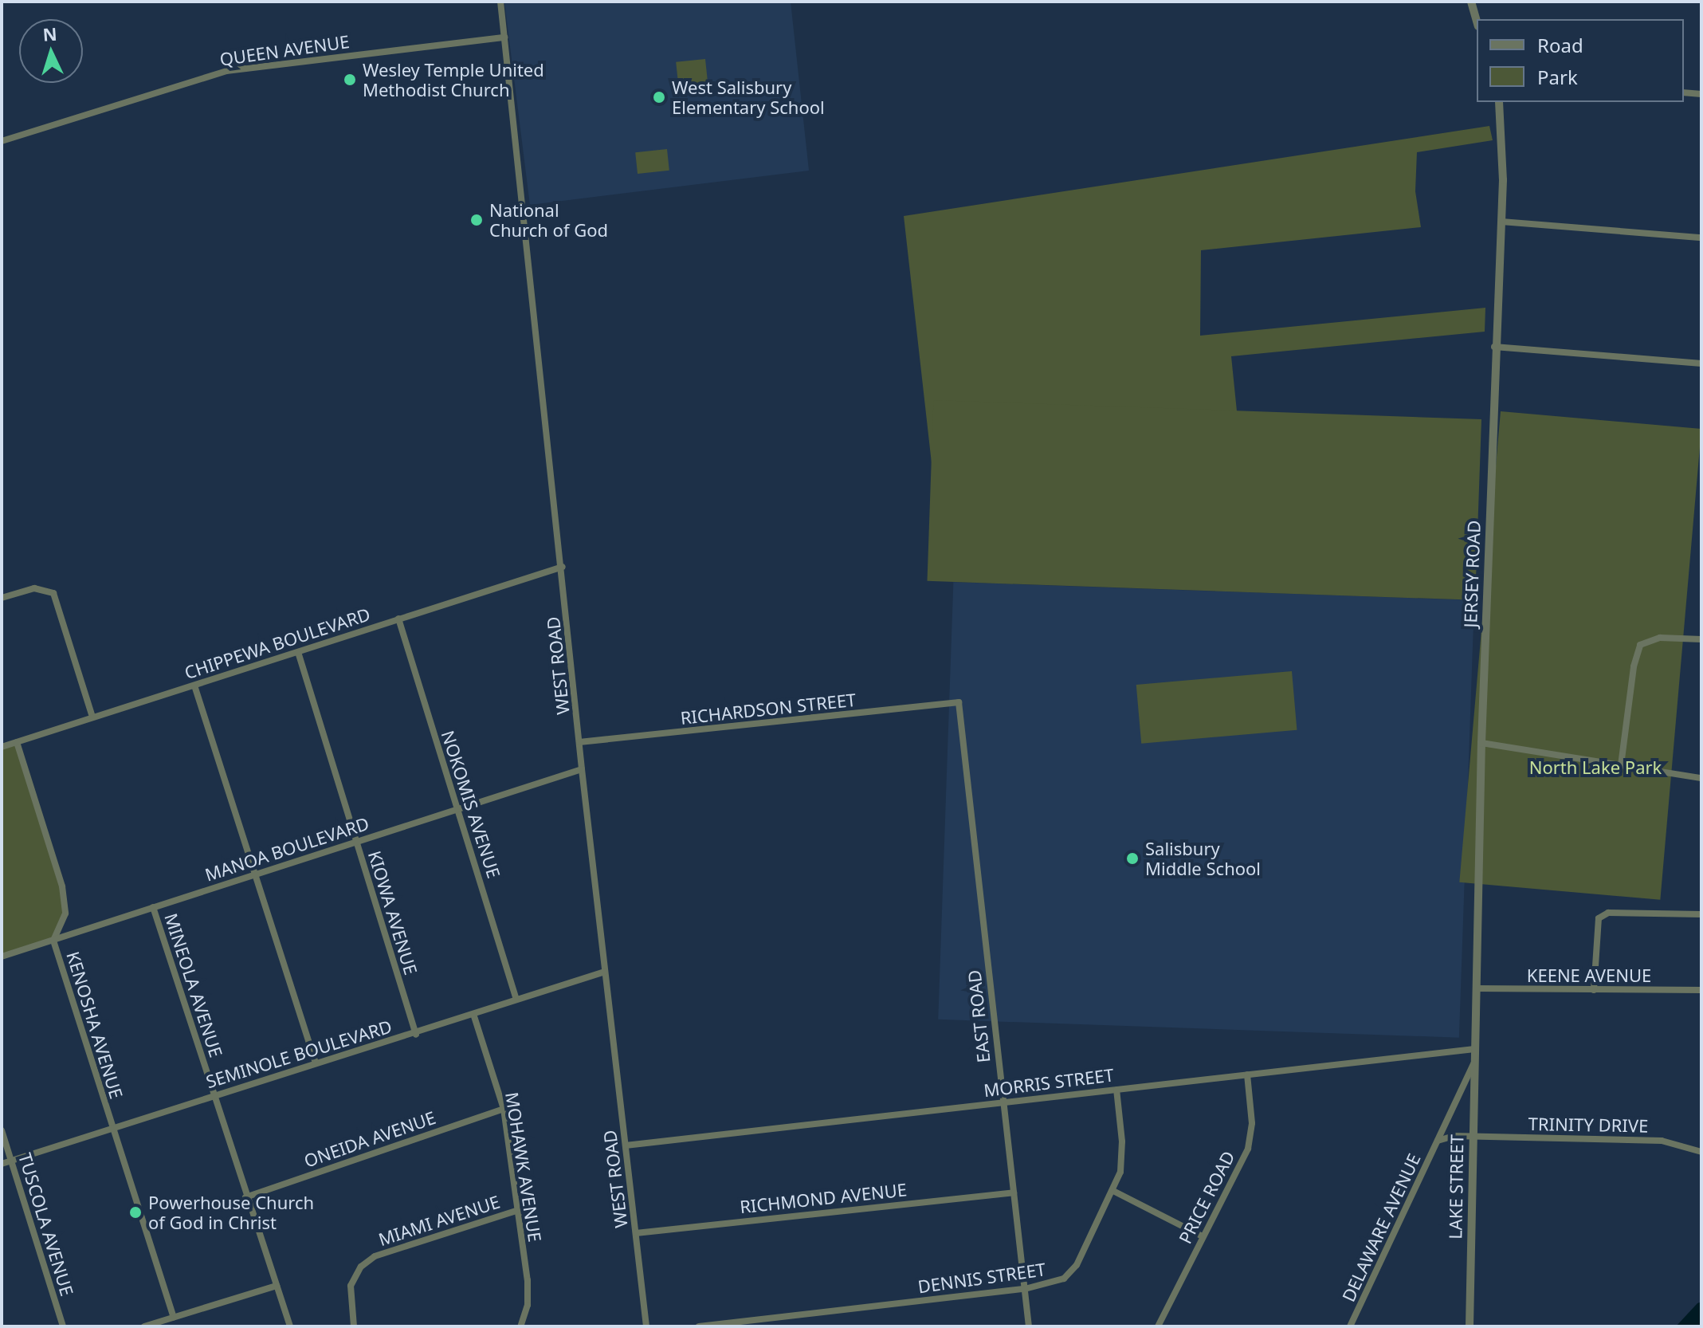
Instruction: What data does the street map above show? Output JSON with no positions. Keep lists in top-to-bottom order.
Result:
{
  "streets": {
    "street": [
      "QUEEN AVENUE",
      "JERSEY ROAD",
      "CHIPPEWA BOULEVARD",
      "WEST ROAD",
      "RICHARDSON STREET",
      "NOKOMIS AVENUE",
      "MANOA BOULEVARD",
      "KIOWA AVENUE",
      "KEENE AVENUE",
      "MINEOLA AVENUE",
      "EAST ROAD",
      "KENOSHA AVENUE",
      "SEMINOLE BOULEVARD",
      "MORRIS STREET",
      "TRINITY DRIVE",
      "ONEIDA AVENUE",
      "MOHAWK AVENUE",
      "LAKE STREET",
      "PRICE ROAD",
      "RICHMOND AVENUE",
      "MIAMI AVENUE",
      "TUSCOLA AVENUE",
      "DELAWARE AVENUE",
      "DENNIS STREET"
    ]
  },
  "crossings": [
    ["QUEEN AVENUE", "WEST ROAD"],
    ["JERSEY ROAD", "KEENE AVENUE"],
    ["JERSEY ROAD", "MORRIS STREET"],
    ["JERSEY ROAD", "LAKE STREET"],
    ["CHIPPEWA BOULEVARD", "WEST ROAD"],
    ["CHIPPEWA BOULEVARD", "NOKOMIS AVENUE"],
    ["CHIPPEWA BOULEVARD", "KIOWA AVENUE"],
    ["CHIPPEWA BOULEVARD", "KENOSHA AVENUE"],
    ["WEST ROAD", "RICHARDSON STREET"],
    ["WEST ROAD", "MANOA BOULEVARD"],
    ["WEST ROAD", "SEMINOLE BOULEVARD"],
    ["WEST ROAD", "MORRIS STREET"],
    ["WEST ROAD", "RICHMOND AVENUE"],
    ["RICHARDSON STREET", "EAST ROAD"],
    ["NOKOMIS AVENUE", "MANOA BOULEVARD"],
    ["NOKOMIS AVENUE", "SEMINOLE BOULEVARD"],
    ["MANOA BOULEVARD", "KIOWA AVENUE"],
    ["MANOA BOULEVARD", "MINEOLA AVENUE"],
    ["MANOA BOULEVARD", "KENOSHA AVENUE"],
    ["KIOWA AVENUE", "SEMINOLE BOULEVARD"],
    ["MINEOLA AVENUE", "SEMINOLE BOULEVARD"],
    ["MINEOLA AVENUE", "ONEIDA AVENUE"],
    ["EAST ROAD", "MORRIS STREET"],
    ["EAST ROAD", "RICHMOND AVENUE"],
    ["EAST ROAD", "DENNIS STREET"],
    ["KENOSHA AVENUE", "SEMINOLE BOULEVARD"],
    ["SEMINOLE BOULEVARD", "MOHAWK AVENUE"],
    ["SEMINOLE BOULEVARD", "TUSCOLA AVENUE"],
    ["MORRIS STREET", "LAKE STREET"],
    ["MORRIS STREET", "PRICE ROAD"],
    ["MORRIS STREET", "DENNIS STREET"],
    ["TRINITY DRIVE", "LAKE STREET"],
    ["TRINITY DRIVE", "DELAWARE AVENUE"],
    ["ONEIDA AVENUE", "MOHAWK AVENUE"],
    ["MOHAWK AVENUE", "MIAMI AVENUE"],
    ["LAKE STREET", "DELAWARE AVENUE"]
  ],
  "parks": ["North Lake Park"],
  "places": [
    "Wesley Temple United Methodist Church",
    "West Salisbury Elementary School",
    "National Church of God",
    "Salisbury Middle School",
    "Powerhouse Church of God in Christ"
  ],
  "legend": ["Road", "Park"],
  "north": "top"
}
